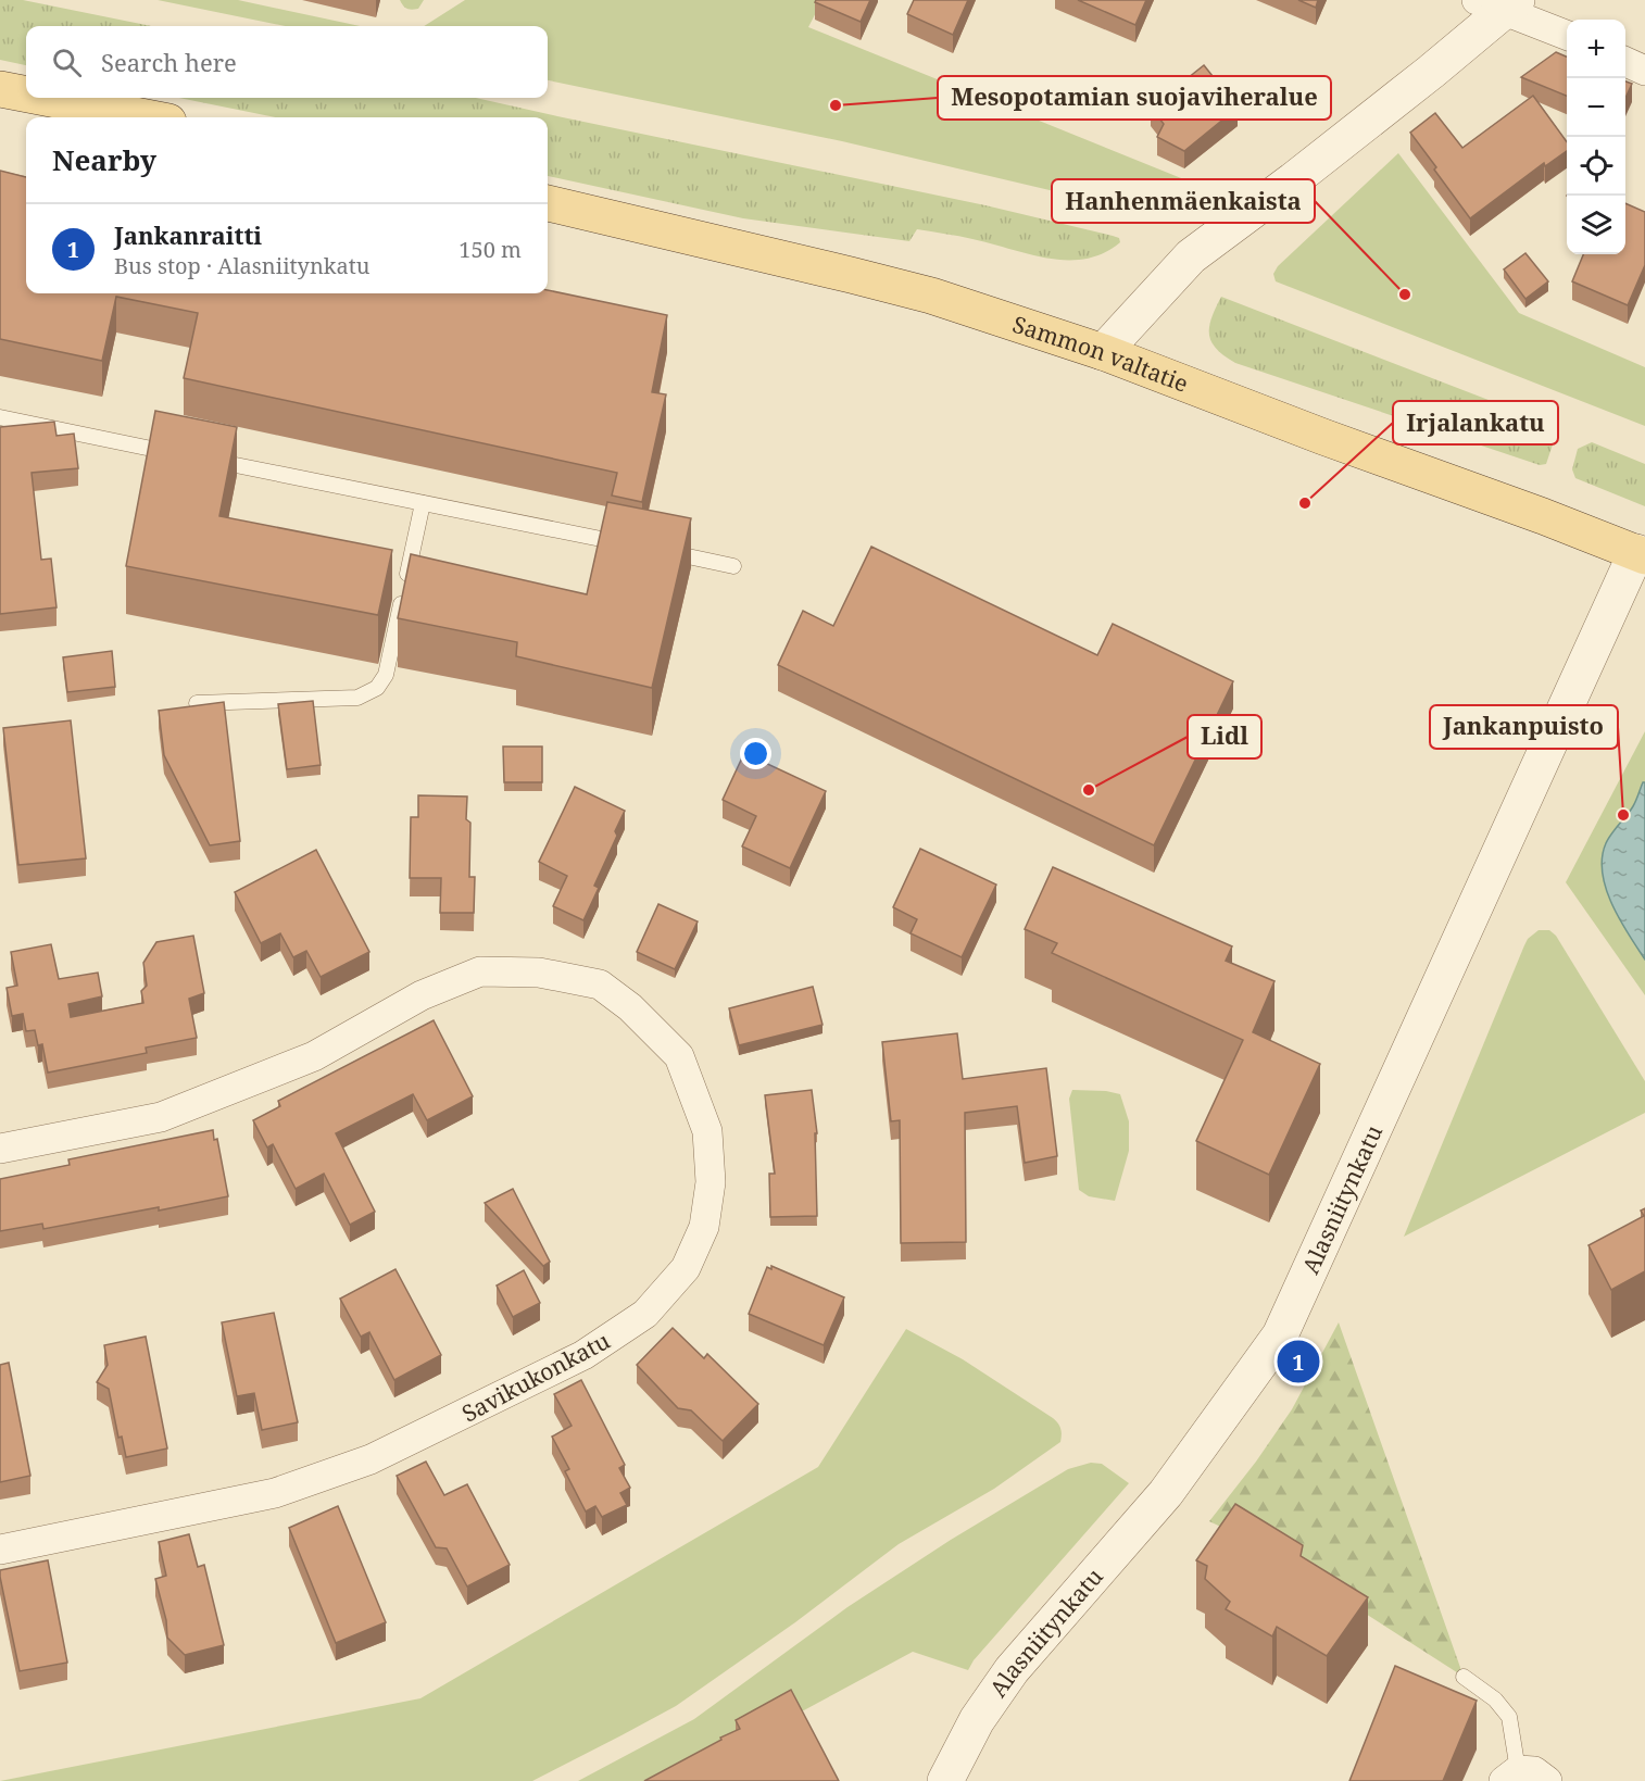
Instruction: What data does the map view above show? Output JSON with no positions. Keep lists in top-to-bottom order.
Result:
{
  "streets": {
    "main road": ["Sammon valtatie"],
    "street": ["Alasniitynkatu", "Savikukonkatu"]
  },
  "crossings": [
    ["Sammon valtatie", "Alasniitynkatu"]
  ],
  "places": [
    "Mesopotamian suojaviheralue",
    "Hanhenmäenkaista",
    "Irjalankatu",
    "Lidl",
    "Jankanpuisto"
  ],
  "page": {
    "map_buttons": ["+", "−"],
    "search": "Search here",
    "heading": "Nearby",
    "list": [
      {
        "mark": "1",
        "name": "Jankanraitti",
        "note": "Bus stop · Alasniitynkatu",
        "value": "150 m"
      }
    ],
    "pins": "1"
  }
}
